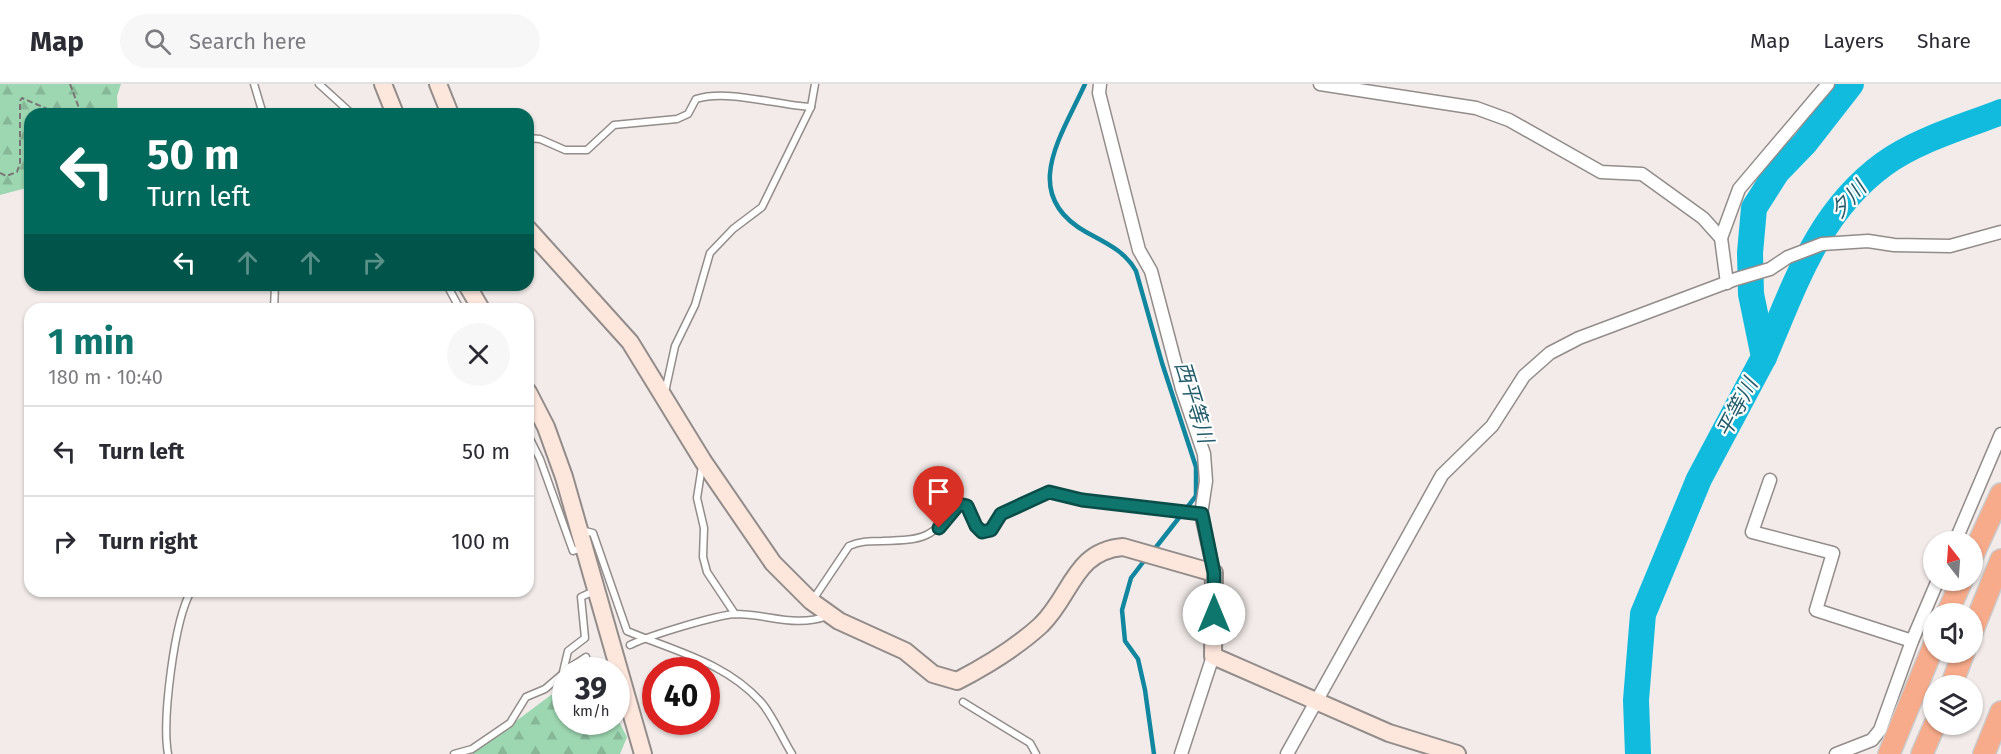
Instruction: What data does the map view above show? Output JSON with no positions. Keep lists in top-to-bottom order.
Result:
{
  "water": ["夕川", "西平等川", "平等川"],
  "north": "top",
  "page": {
    "header": "Map",
    "search": "Search here",
    "nav": ["Map", "Layers", "Share"],
    "turn": ["50 m", "Turn left"],
    "heading": ["1 min", "180 m · 10:40"],
    "list": [
      {
        "name": "Turn left",
        "value": "50 m"
      },
      {
        "name": "Turn right",
        "value": "100 m"
      }
    ],
    "speed": "39 km/h",
    "limit": "40"
  }
}
